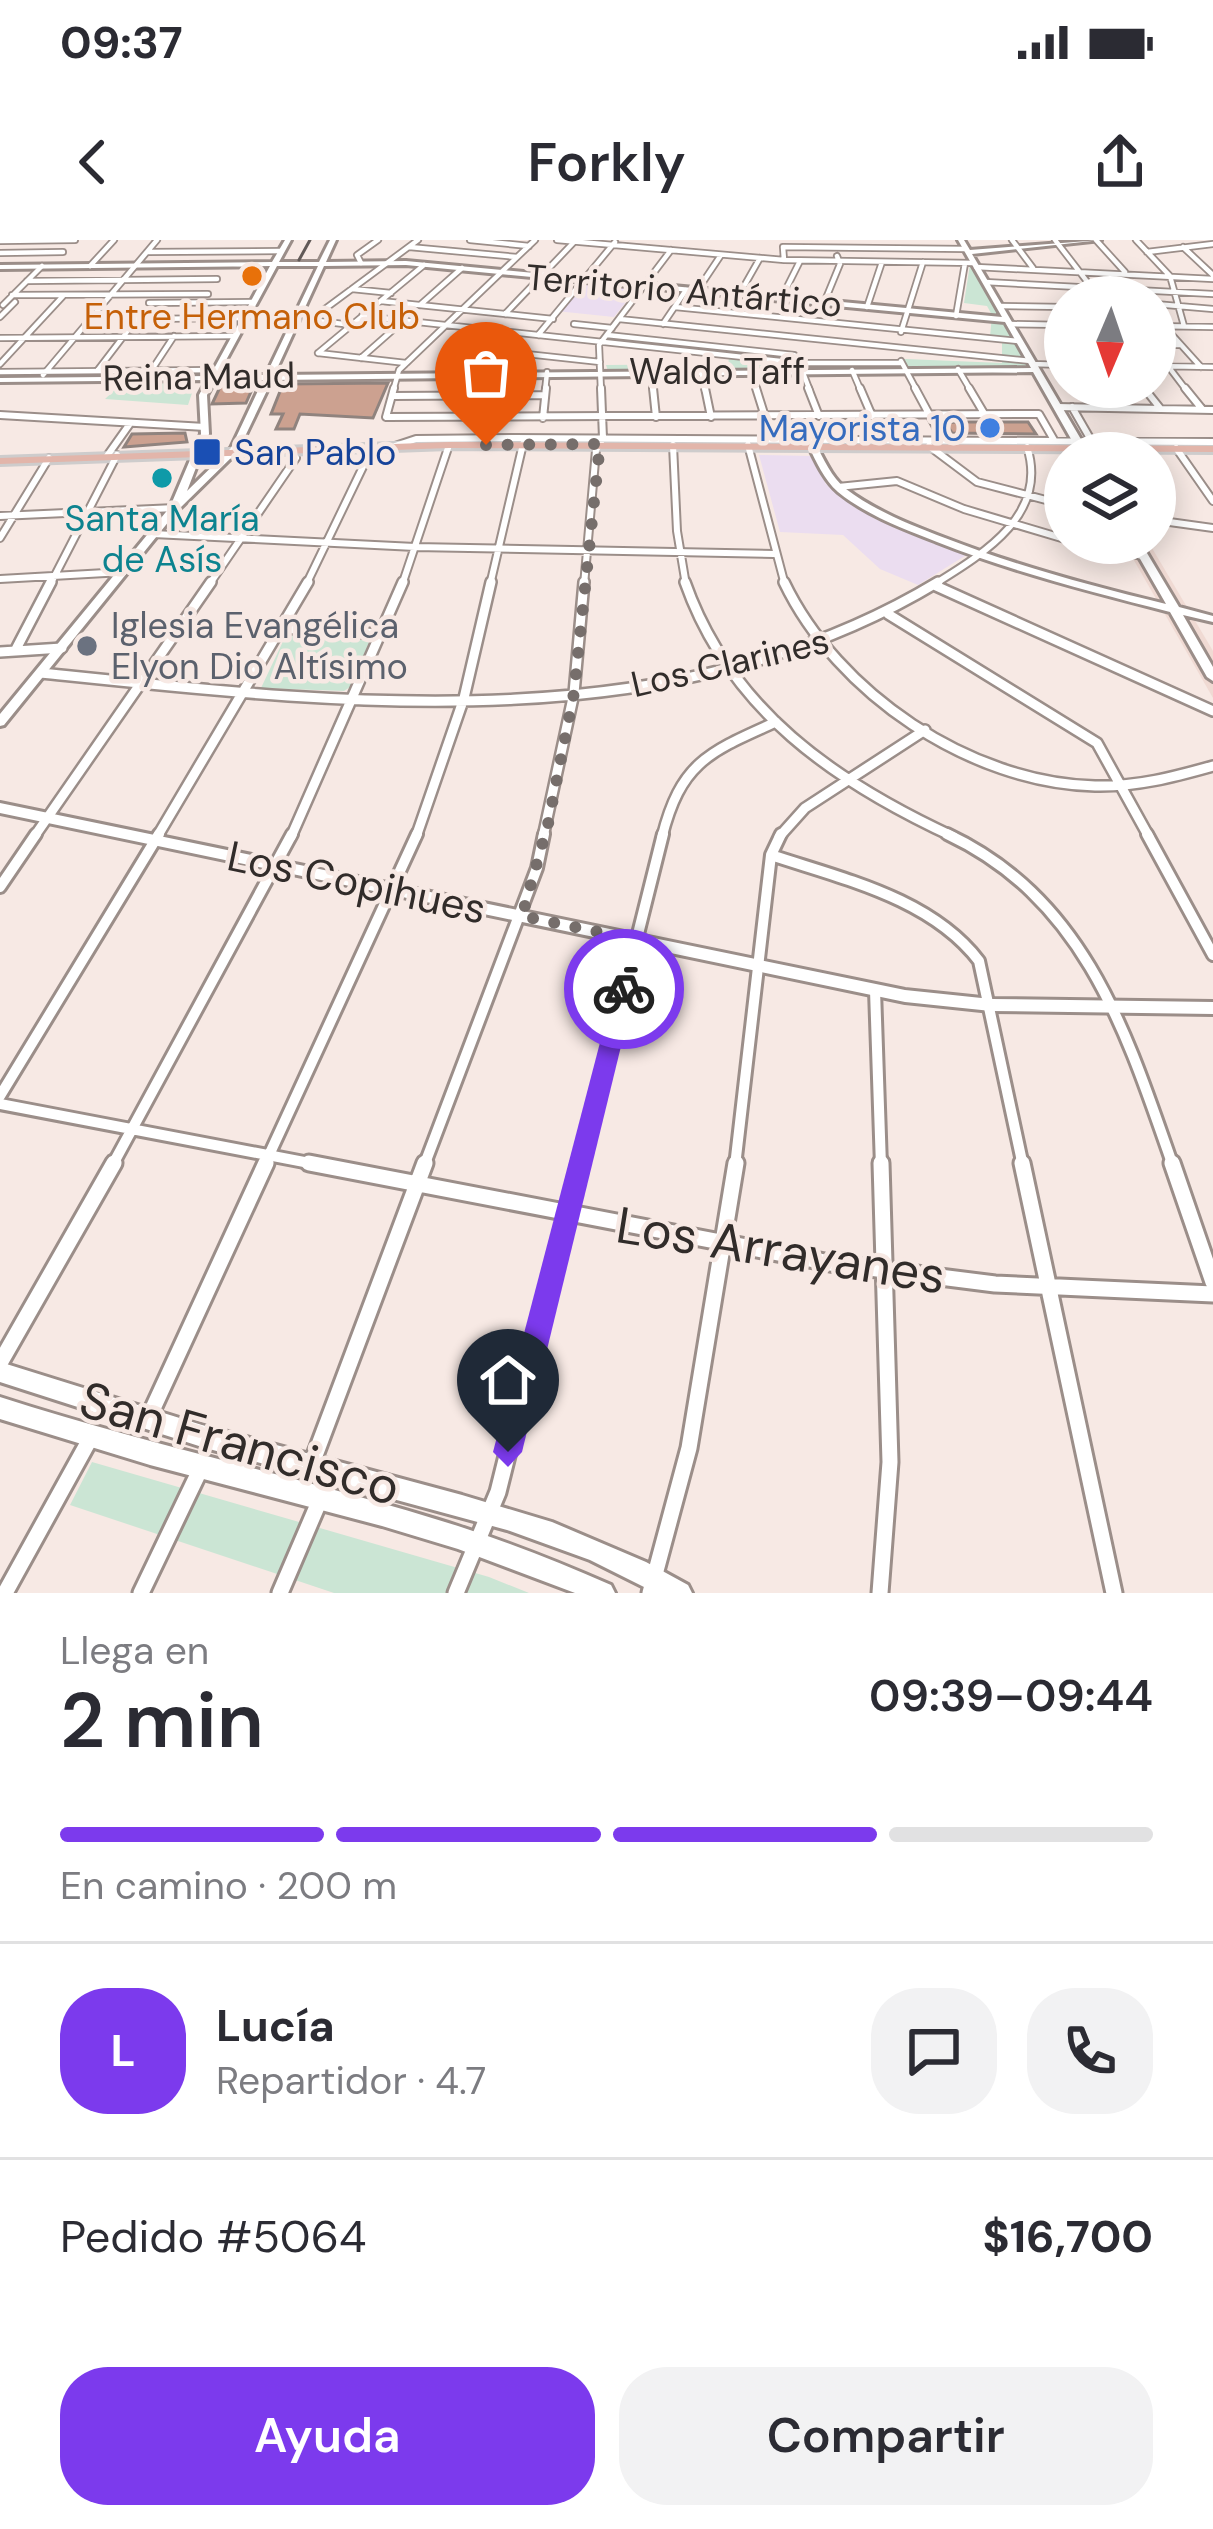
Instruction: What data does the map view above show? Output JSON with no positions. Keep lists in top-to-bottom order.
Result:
{
  "streets": {
    "street": [
      "Territorio Antártico",
      "Waldo Taff",
      "Reina Maud",
      "Los Clarines",
      "Los Copihues",
      "Los Arrayanes",
      "San Francisco"
    ]
  },
  "crossings": [
    ["Waldo Taff", "Reina Maud"]
  ],
  "places": {
    "other": [
      "Entre Hermano Club",
      "Mayorista 10",
      "Santa María de Asís",
      "Iglesia Evangélica Elyon Dio Altísimo"
    ],
    "transit": ["San Pablo"]
  },
  "north": "bottom",
  "page": {
    "status": "09:37",
    "header": "Forkly",
    "heading": ["2 min", "Llega en", "09:39–09:44"],
    "panel": [
      "Lucía",
      "Repartidor · 4.7",
      "Pedido #5064",
      "$16,700"
    ],
    "bar": "En camino · 200 m",
    "round": "L",
    "buttons": ["Ayuda", "Compartir"]
  }
}
